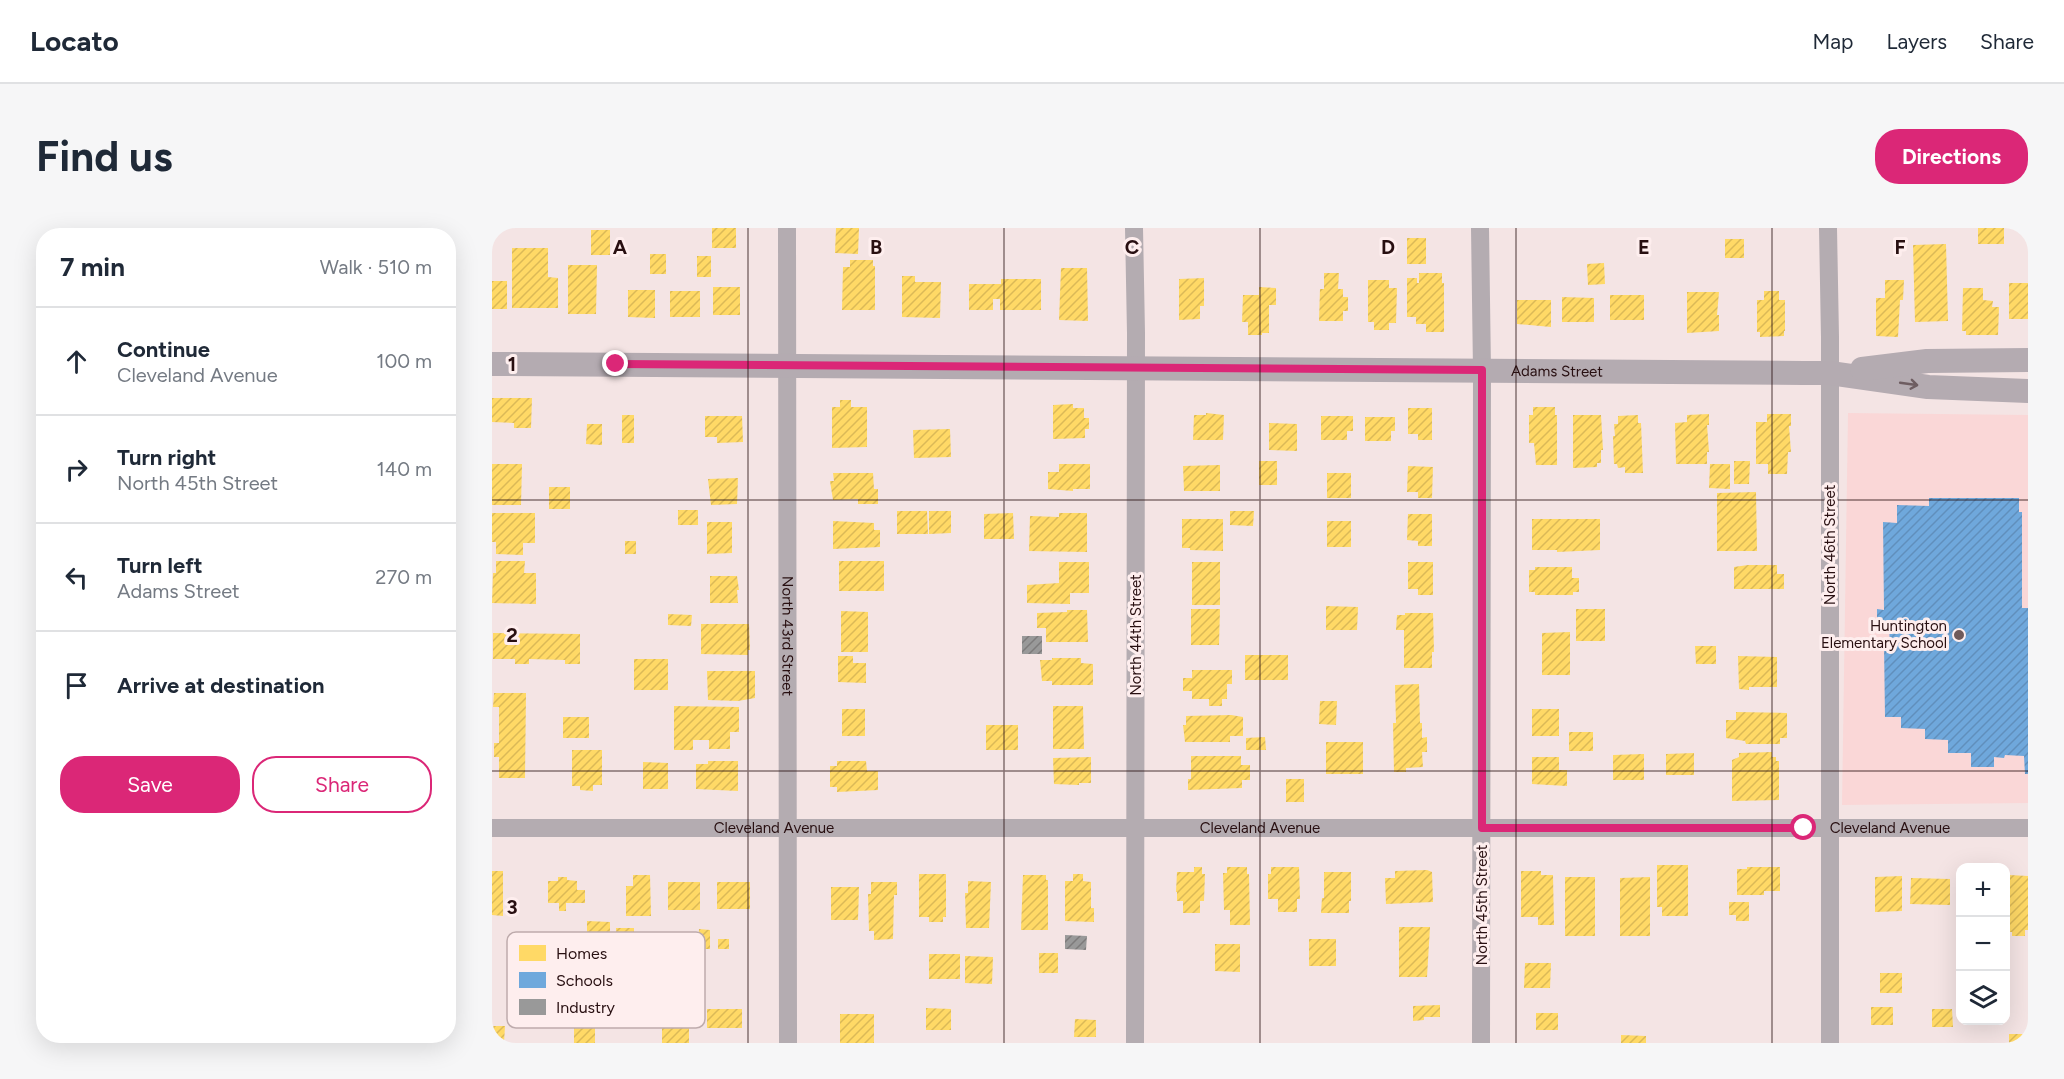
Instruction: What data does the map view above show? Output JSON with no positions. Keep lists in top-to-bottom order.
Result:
{
  "streets": {
    "main road": ["Adams Street"],
    "street": [
      "North 46th Street",
      "North 43rd Street",
      "North 44th Street",
      "Cleveland Avenue",
      "North 45th Street"
    ]
  },
  "crossings": [
    ["Adams Street", "North 46th Street"],
    ["Adams Street", "North 43rd Street"],
    ["Adams Street", "North 44th Street"],
    ["Adams Street", "North 45th Street"],
    ["North 46th Street", "Cleveland Avenue"],
    ["North 43rd Street", "Cleveland Avenue"],
    ["North 44th Street", "Cleveland Avenue"],
    ["Cleveland Avenue", "North 45th Street"]
  ],
  "places": ["Huntington Elementary School"],
  "legend": ["Homes", "Schools", "Industry"],
  "page": {
    "header": "Locato",
    "nav": ["Map", "Layers", "Share"],
    "buttons": [
      "Directions",
      ["Save", "Share"]
    ],
    "title": "Find us",
    "heading": ["7 min", "Walk · 510 m"],
    "list": [
      ["Continue", "Cleveland Avenue", "100 m"],
      ["Turn right", "North 45th Street", "140 m"],
      ["Turn left", "Adams Street", "270 m"],
      "Arrive at destination"
    ],
    "map_buttons": ["+", "−"]
  },
  "grid": {
    "columns": [
      "A",
      "B",
      "C",
      "D",
      "E",
      "F"
    ],
    "rows": ["1", "2", "3"]
  }
}
